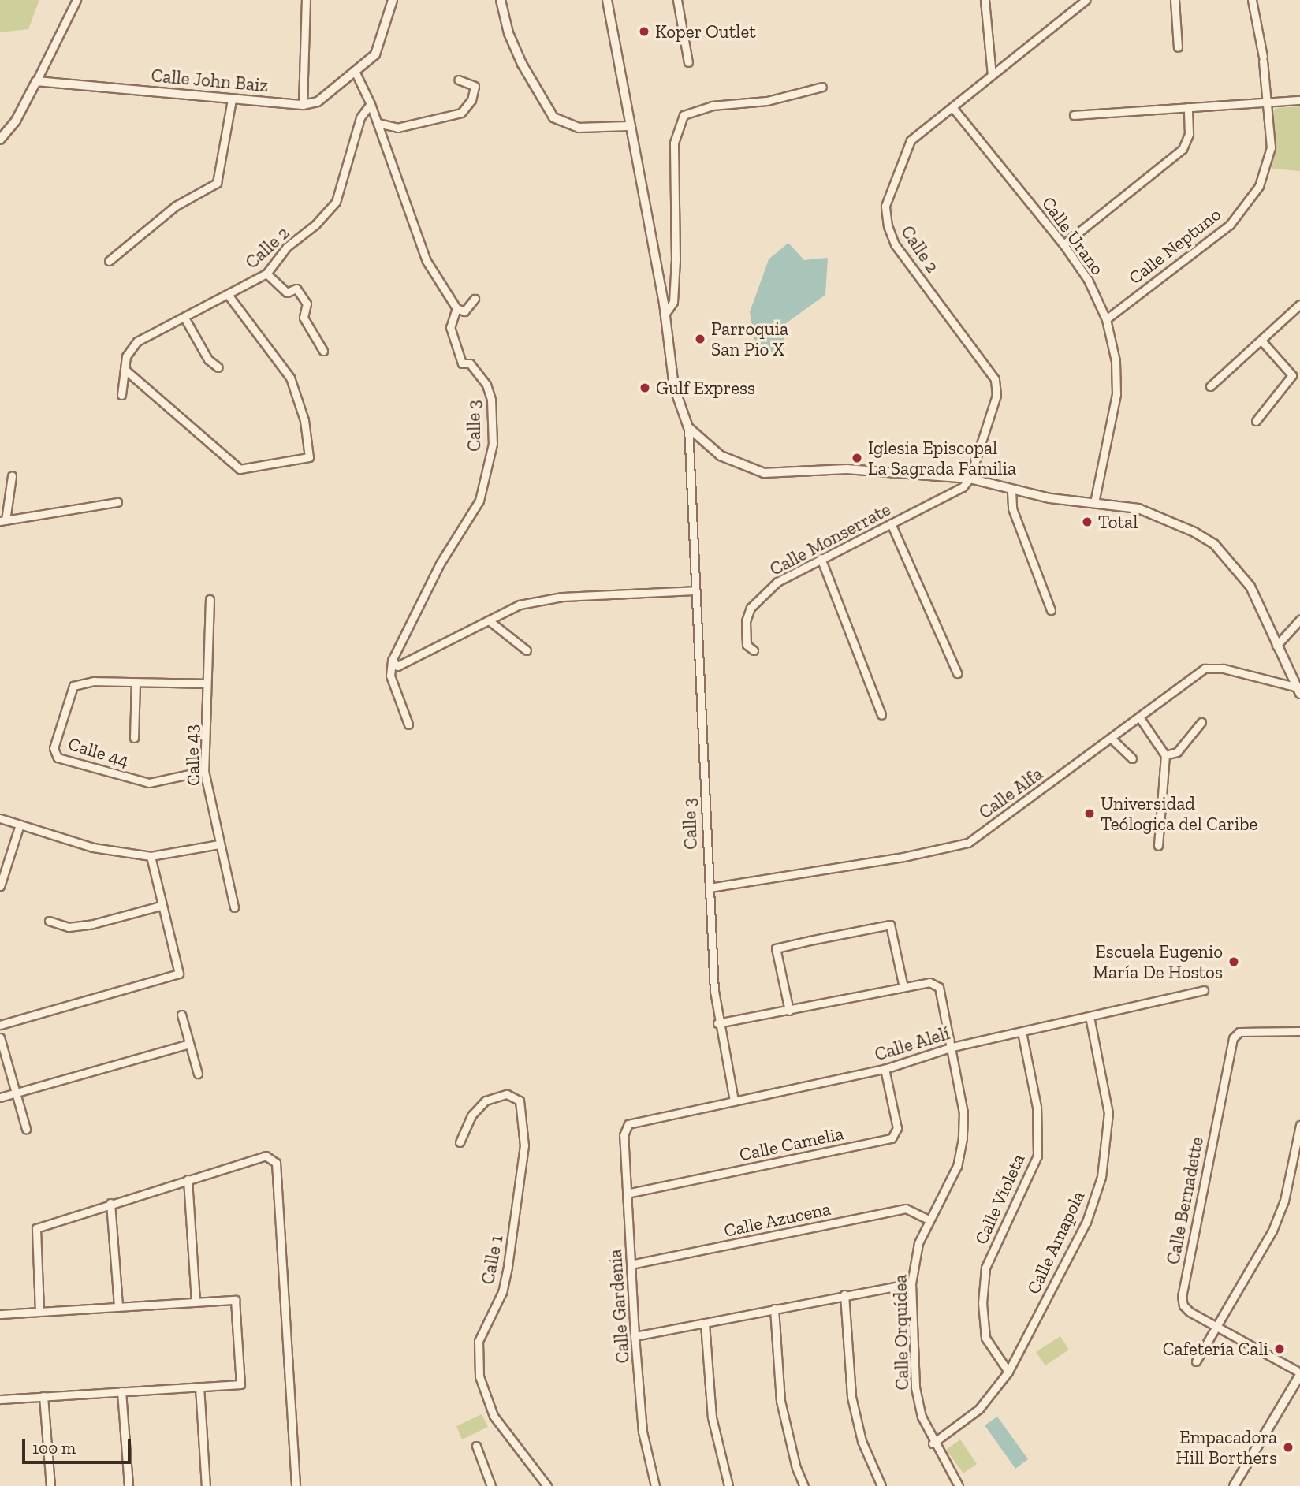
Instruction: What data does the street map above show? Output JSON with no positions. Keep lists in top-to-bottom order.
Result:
{
  "streets": {
    "street": [
      "Calle John Baiz",
      "Calle Urano",
      "Calle Neptuno",
      "Calle 2",
      "Calle 3",
      "Calle Monserrate",
      "Calle 44",
      "Calle 43",
      "Calle Alfa",
      "Calle Alelí",
      "Calle Camelia",
      "Calle Violeta",
      "Calle Bernadette",
      "Calle Azucena",
      "Calle Amapola",
      "Calle 1",
      "Calle Gardenia",
      "Calle Orquídea"
    ]
  },
  "crossings": [
    ["Calle Urano", "Calle Neptuno"],
    ["Calle Urano", "Calle 2"],
    ["Calle 2", "Calle Monserrate"],
    ["Calle 3", "Calle Alfa"],
    ["Calle 3", "Calle Alelí"],
    ["Calle 44", "Calle 43"],
    ["Calle Alelí", "Calle Camelia"],
    ["Calle Alelí", "Calle Violeta"],
    ["Calle Alelí", "Calle Amapola"],
    ["Calle Alelí", "Calle Gardenia"],
    ["Calle Alelí", "Calle Orquídea"],
    ["Calle Camelia", "Calle Gardenia"],
    ["Calle Violeta", "Calle Amapola"],
    ["Calle Azucena", "Calle Gardenia"],
    ["Calle Azucena", "Calle Orquídea"],
    ["Calle Amapola", "Calle Orquídea"]
  ],
  "places": [
    "Koper Outlet",
    "Parroquia San Pio X",
    "Gulf Express",
    "Iglesia Episcopal La Sagrada Familia",
    "Total",
    "Universidad Teólogica del Caribe",
    "Escuela Eugenio María De Hostos",
    "Cafetería Cali",
    "Empacadora Hill Borthers"
  ],
  "scale_bar": "100 m"
}
